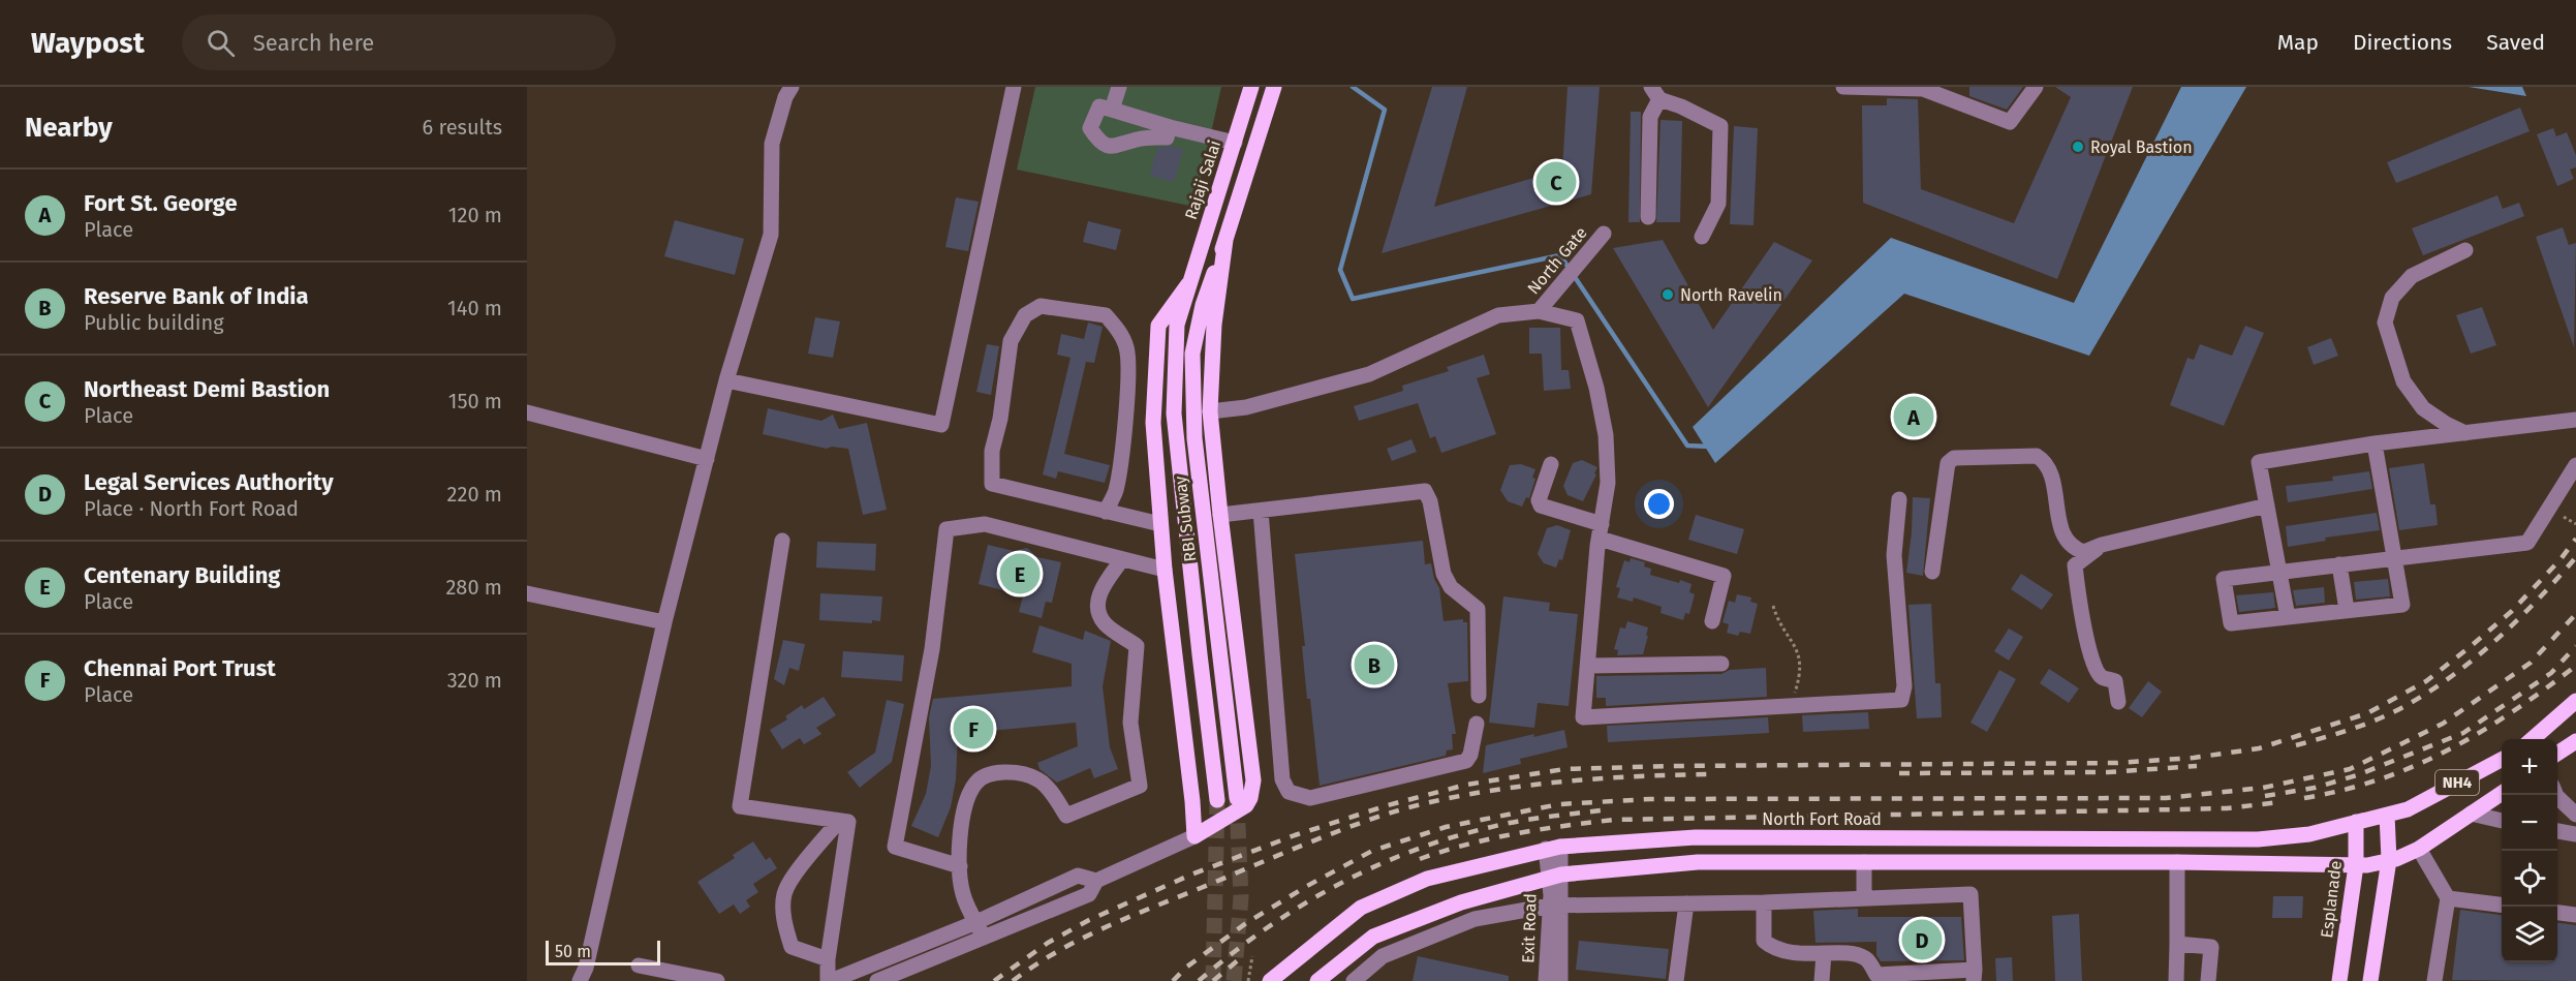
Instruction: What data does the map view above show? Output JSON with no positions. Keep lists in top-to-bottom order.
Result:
{
  "streets": {
    "main road": [
      "Rajaji Salai",
      "RBI Subway",
      "NH4",
      "North Fort Road",
      "Esplanade"
    ],
    "street": ["North Gate", "Exit Road"]
  },
  "crossings": [
    ["Rajaji Salai", "RBI Subway"],
    ["North Fort Road", "Esplanade"]
  ],
  "places": ["Royal Bastion", "North Ravelin"],
  "scale_bar": "50 m",
  "page": {
    "header": "Waypost",
    "search": "Search here",
    "nav": ["Map", "Directions", "Saved"],
    "heading": ["Nearby", "6 results"],
    "pins": [
      "C",
      "A",
      "E",
      "B",
      "F",
      "D"
    ],
    "list": [
      {
        "mark": "A",
        "name": "Fort St. George",
        "note": "Place",
        "value": "120 m"
      },
      {
        "mark": "B",
        "name": "Reserve Bank of India",
        "note": "Public building",
        "value": "140 m"
      },
      {
        "mark": "C",
        "name": "Northeast Demi Bastion",
        "note": "Place",
        "value": "150 m"
      },
      {
        "mark": "D",
        "name": "Legal Services Authority",
        "note": "Place · North Fort Road",
        "value": "220 m"
      },
      {
        "mark": "E",
        "name": "Centenary Building",
        "note": "Place",
        "value": "280 m"
      },
      {
        "mark": "F",
        "name": "Chennai Port Trust",
        "note": "Place",
        "value": "320 m"
      }
    ],
    "map_buttons": ["+", "−"],
    "scale": "50 m"
  }
}
